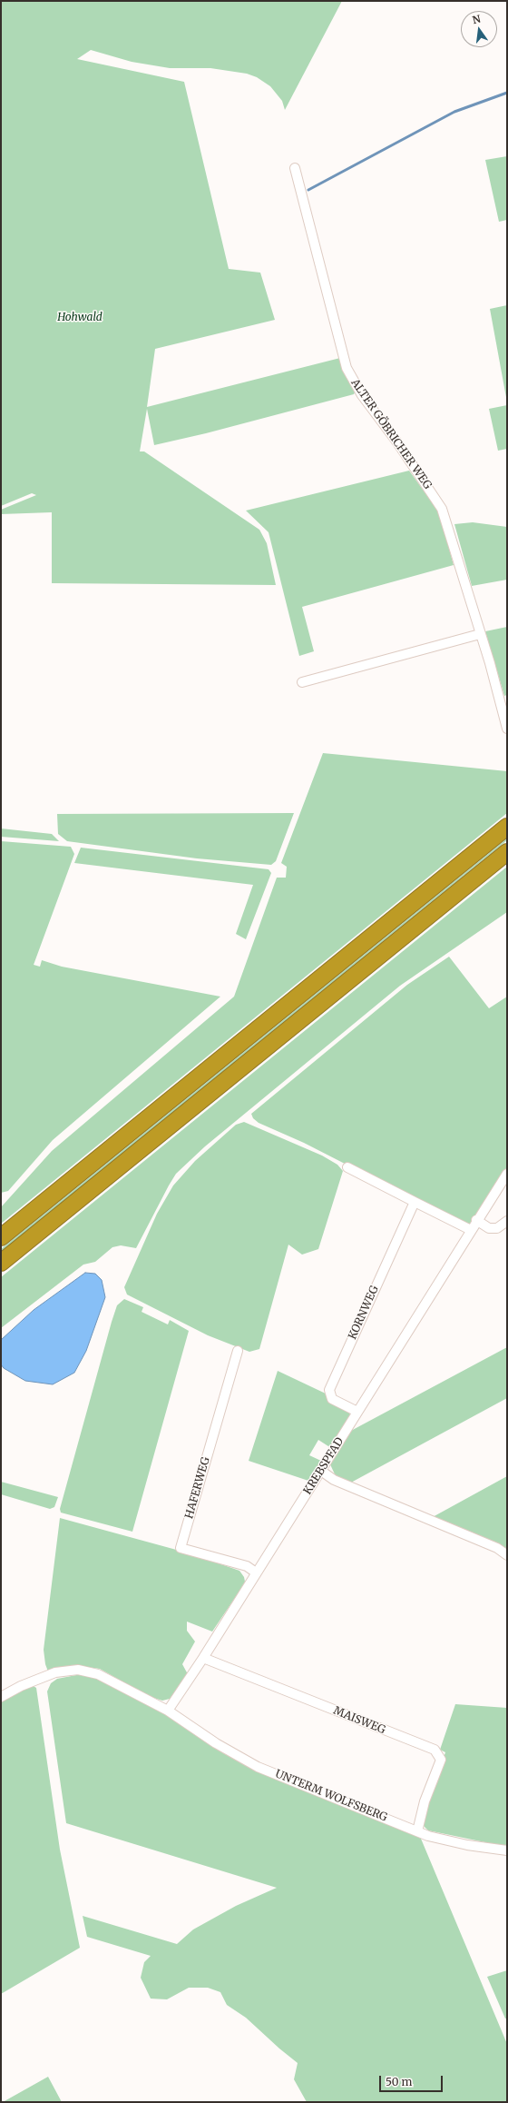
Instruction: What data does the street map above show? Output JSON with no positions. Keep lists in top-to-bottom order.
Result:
{
  "streets": {
    "street": [
      "ALTER GÖBRICHER WEG",
      "KORNWEG",
      "KREBSPFAD",
      "HAFERWEG",
      "MAISWEG",
      "UNTERM WOLFSBERG"
    ]
  },
  "crossings": [
    ["KORNWEG", "KREBSPFAD"],
    ["KREBSPFAD", "HAFERWEG"],
    ["KREBSPFAD", "MAISWEG"],
    ["KREBSPFAD", "UNTERM WOLFSBERG"],
    ["MAISWEG", "UNTERM WOLFSBERG"]
  ],
  "parks": ["Hohwald"],
  "scale_bar": "50 m",
  "north": "top"
}
